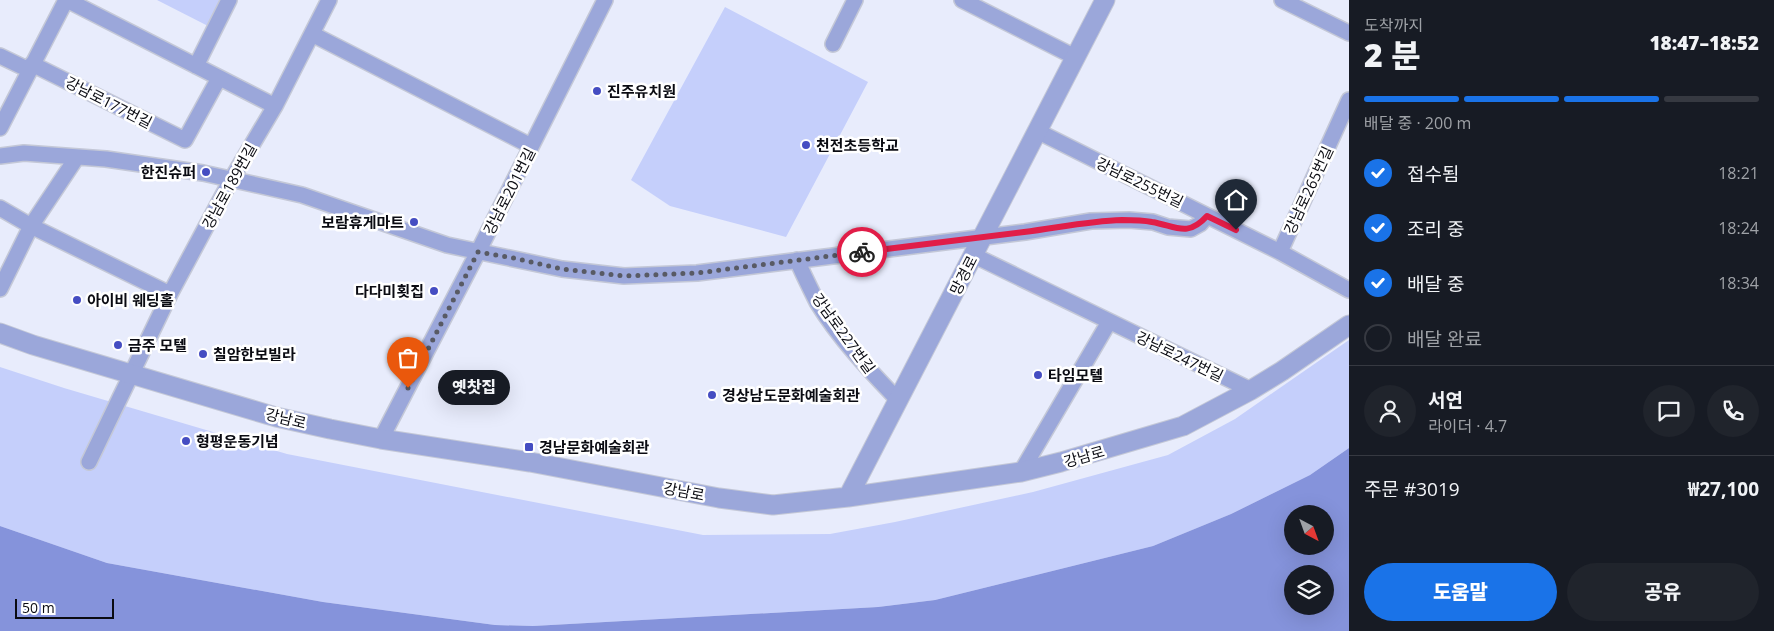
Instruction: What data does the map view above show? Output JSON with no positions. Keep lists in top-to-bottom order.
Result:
{
  "streets": {
    "street": [
      "강남로177번길",
      "강남로255번길",
      "강남로189번길",
      "강남로265번길",
      "강남로201번길",
      "망경로",
      "강남로227번길",
      "강남로247번길",
      "강남로"
    ]
  },
  "crossings": [
    ["강남로255번길", "강남로265번길"],
    ["강남로255번길", "망경로"],
    ["강남로189번길", "강남로"],
    ["강남로201번길", "강남로"],
    ["망경로", "강남로227번길"],
    ["망경로", "강남로247번길"],
    ["망경로", "강남로"],
    ["강남로247번길", "강남로"]
  ],
  "places": {
    "other": [
      "진주유치원",
      "천전초등학교",
      "한진슈퍼",
      "보람휴게마트",
      "다다미횟집",
      "아이비 웨딩홀",
      "금주 모텔",
      "칠암한보빌라",
      "타임모텔",
      "옛찻집",
      "경상남도문화예술회관",
      "형평운동기념"
    ],
    "transit": ["경남문화예술회관"]
  },
  "scale_bar": "50 m",
  "north": "bottom right",
  "page": {
    "heading": ["2 분", "도착까지", "18:47–18:52"],
    "panel": [
      "서연",
      "라이더 · 4.7",
      "주문 #3019",
      "₩27,100"
    ],
    "bar": "배달 중 · 200 m",
    "list": [
      ["접수됨", "18:21"],
      ["조리 중", "18:24"],
      ["배달 중", "18:34"],
      "배달 완료"
    ],
    "bubble": "옛찻집",
    "buttons": ["도움말", "공유"],
    "scale": "50 m"
  }
}
